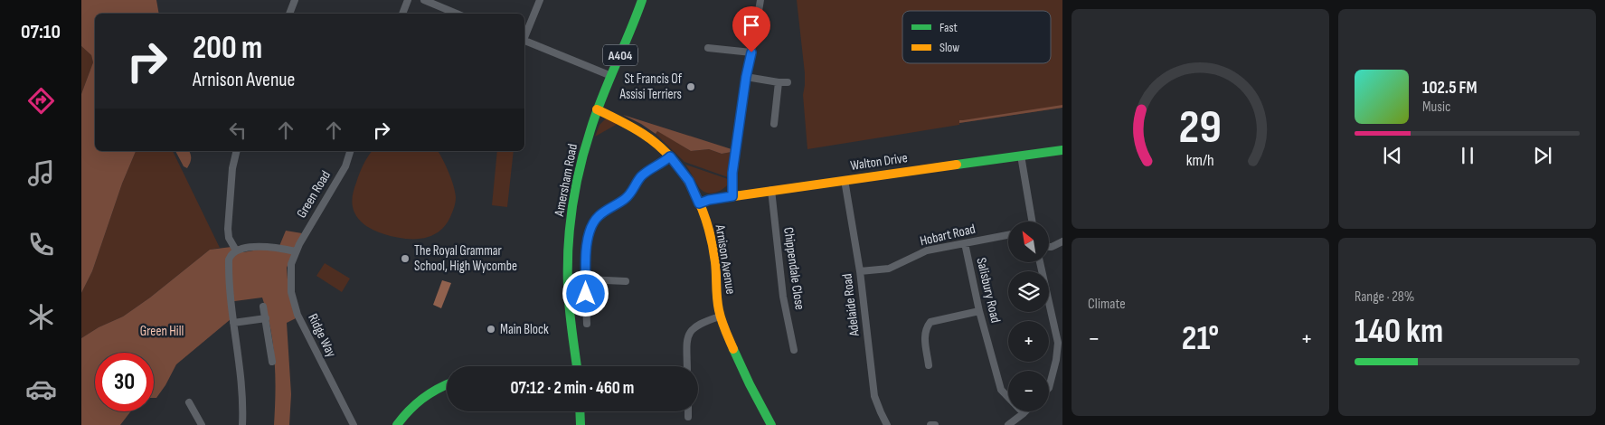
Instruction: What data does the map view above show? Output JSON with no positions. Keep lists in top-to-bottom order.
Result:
{
  "streets": {
    "street": [
      "A404",
      "Walton Drive",
      "Amersham Road",
      "Green Road",
      "Hobart Road",
      "Arnison Avenue",
      "Chippendale Close",
      "Salisbury Road",
      "Adelaide Road",
      "Ridge Way"
    ]
  },
  "crossings": [
    ["Walton Drive", "Arnison Avenue"],
    ["Walton Drive", "Chippendale Close"],
    ["Walton Drive", "Adelaide Road"],
    ["Amersham Road", "Arnison Avenue"],
    ["Green Road", "Ridge Way"],
    ["Hobart Road", "Salisbury Road"],
    ["Hobart Road", "Adelaide Road"]
  ],
  "parks": ["Green Hill"],
  "places": ["St Francis Of Assisi Terriers", "The Royal Grammar School, High Wycombe", "Main Block"],
  "legend": ["Fast", "Slow"],
  "north": "top left",
  "page": {
    "tabs": "07:10",
    "turn": ["200 m", "Arnison Avenue"],
    "song": ["102.5 FM", "Music"],
    "map_buttons": ["+", "−"],
    "tile": [
      "Climate",
      ["Range · 28%", "140 km"]
    ],
    "heat": ["−", "21°", "+"],
    "limit": "30",
    "trip": "07:12 · 2 min · 460 m",
    "gauge": ["29", "km/h"]
  }
}
